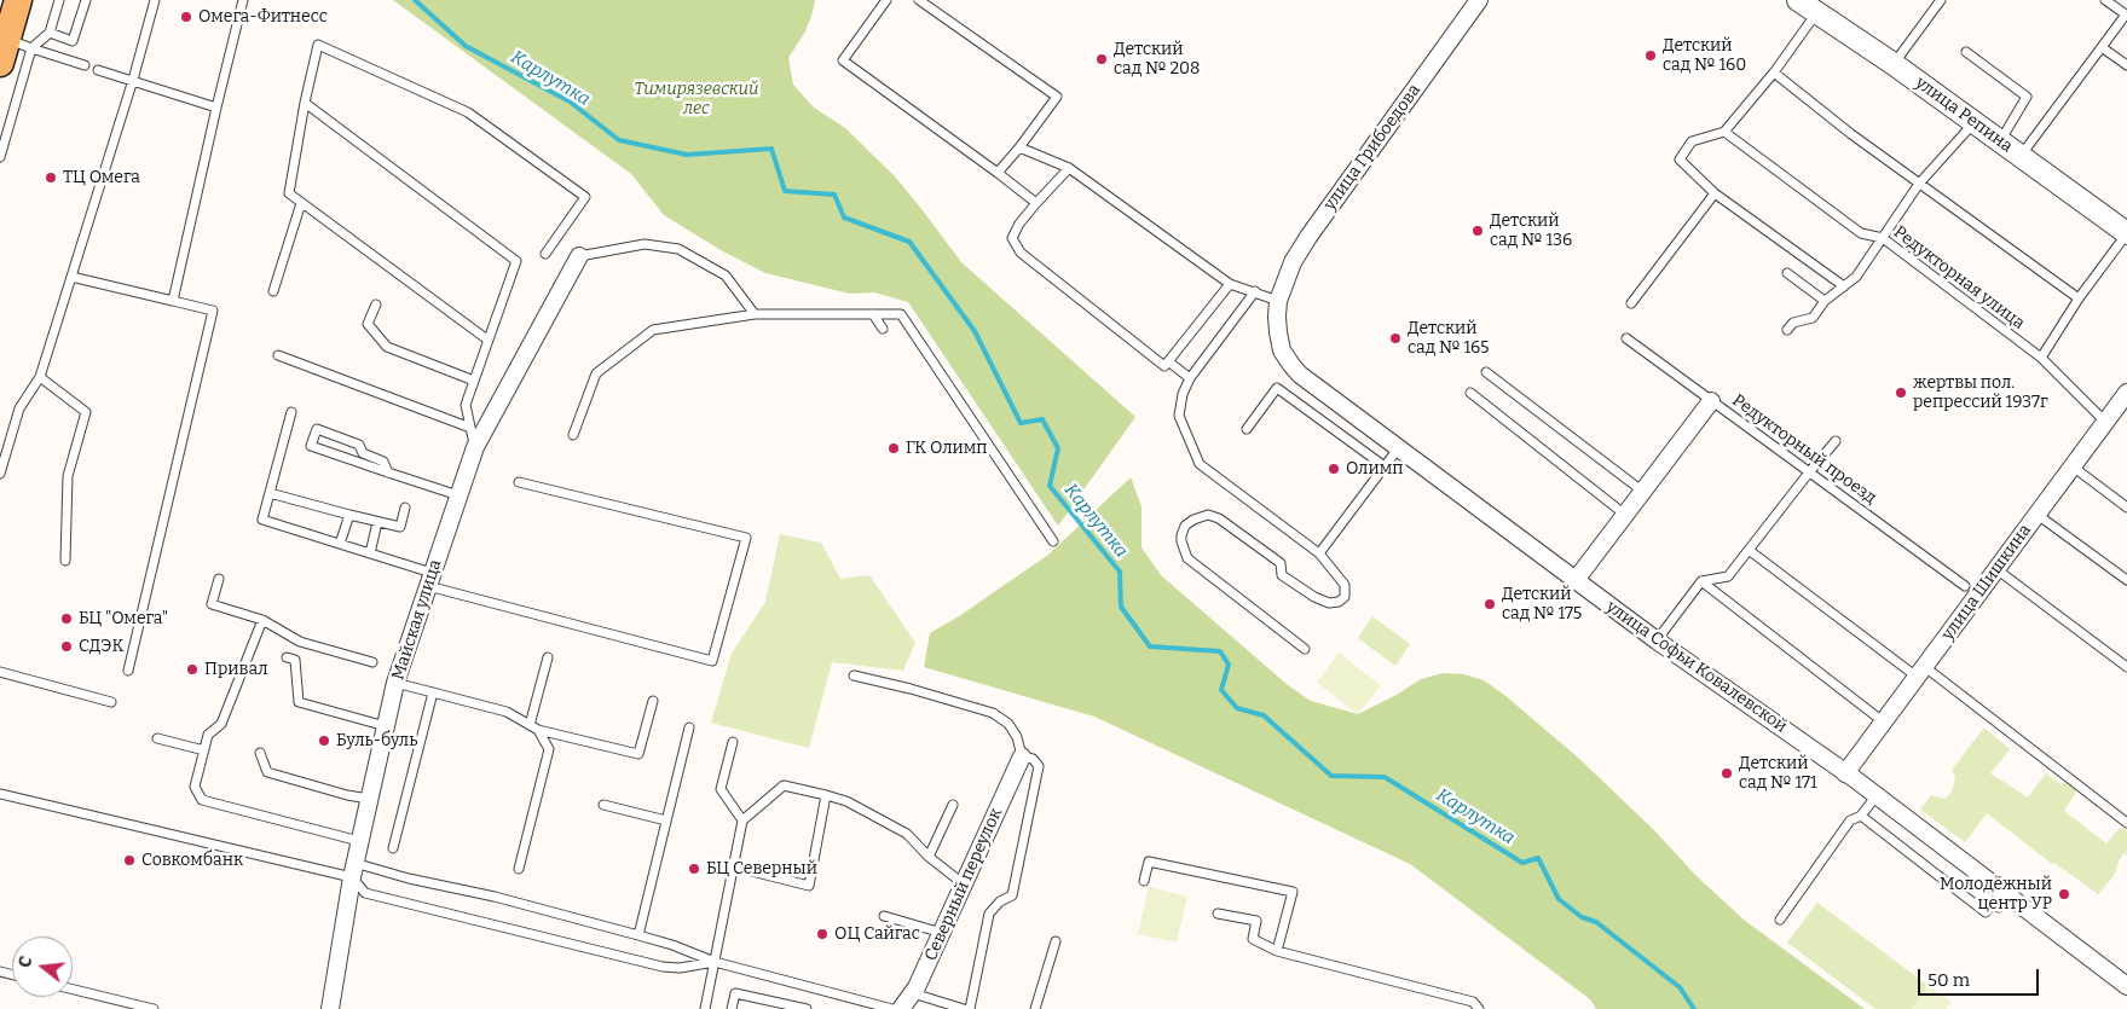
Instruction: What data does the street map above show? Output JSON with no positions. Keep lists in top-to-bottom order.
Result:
{
  "streets": {
    "street": [
      "улица Репина",
      "улица Грибоедова",
      "улица Шишкина",
      "Майская улица",
      "улица Софьи Ковалевской",
      "Северный переулок"
    ],
    "lane": ["Редукторная улица", "Редукторный проезд"]
  },
  "crossings": [
    ["улица Грибоедова", "улица Софьи Ковалевской"],
    ["Редукторная улица", "улица Шишкина"],
    ["улица Шишкина", "улица Софьи Ковалевской"]
  ],
  "water": ["Карлутка"],
  "parks": ["Тимирязевский лес"],
  "places": [
    "Омега-Фитнесс",
    "Детский сад № 160",
    "Детский сад № 208",
    "ТЦ Омега",
    "Детский сад № 136",
    "Детский сад № 165",
    "жертвы пол. репрессий 1937г",
    "ГК Олимп",
    "Олимп",
    "Детский сад № 175",
    "БЦ \"Омега\"",
    "СДЭК",
    "Привал",
    "Буль-буль",
    "Детский сад № 171",
    "Совкомбанк",
    "БЦ Северный",
    "Молодёжный центр УР",
    "ОЦ Сайгас"
  ],
  "scale_bar": "50 m",
  "north": "left"
}
